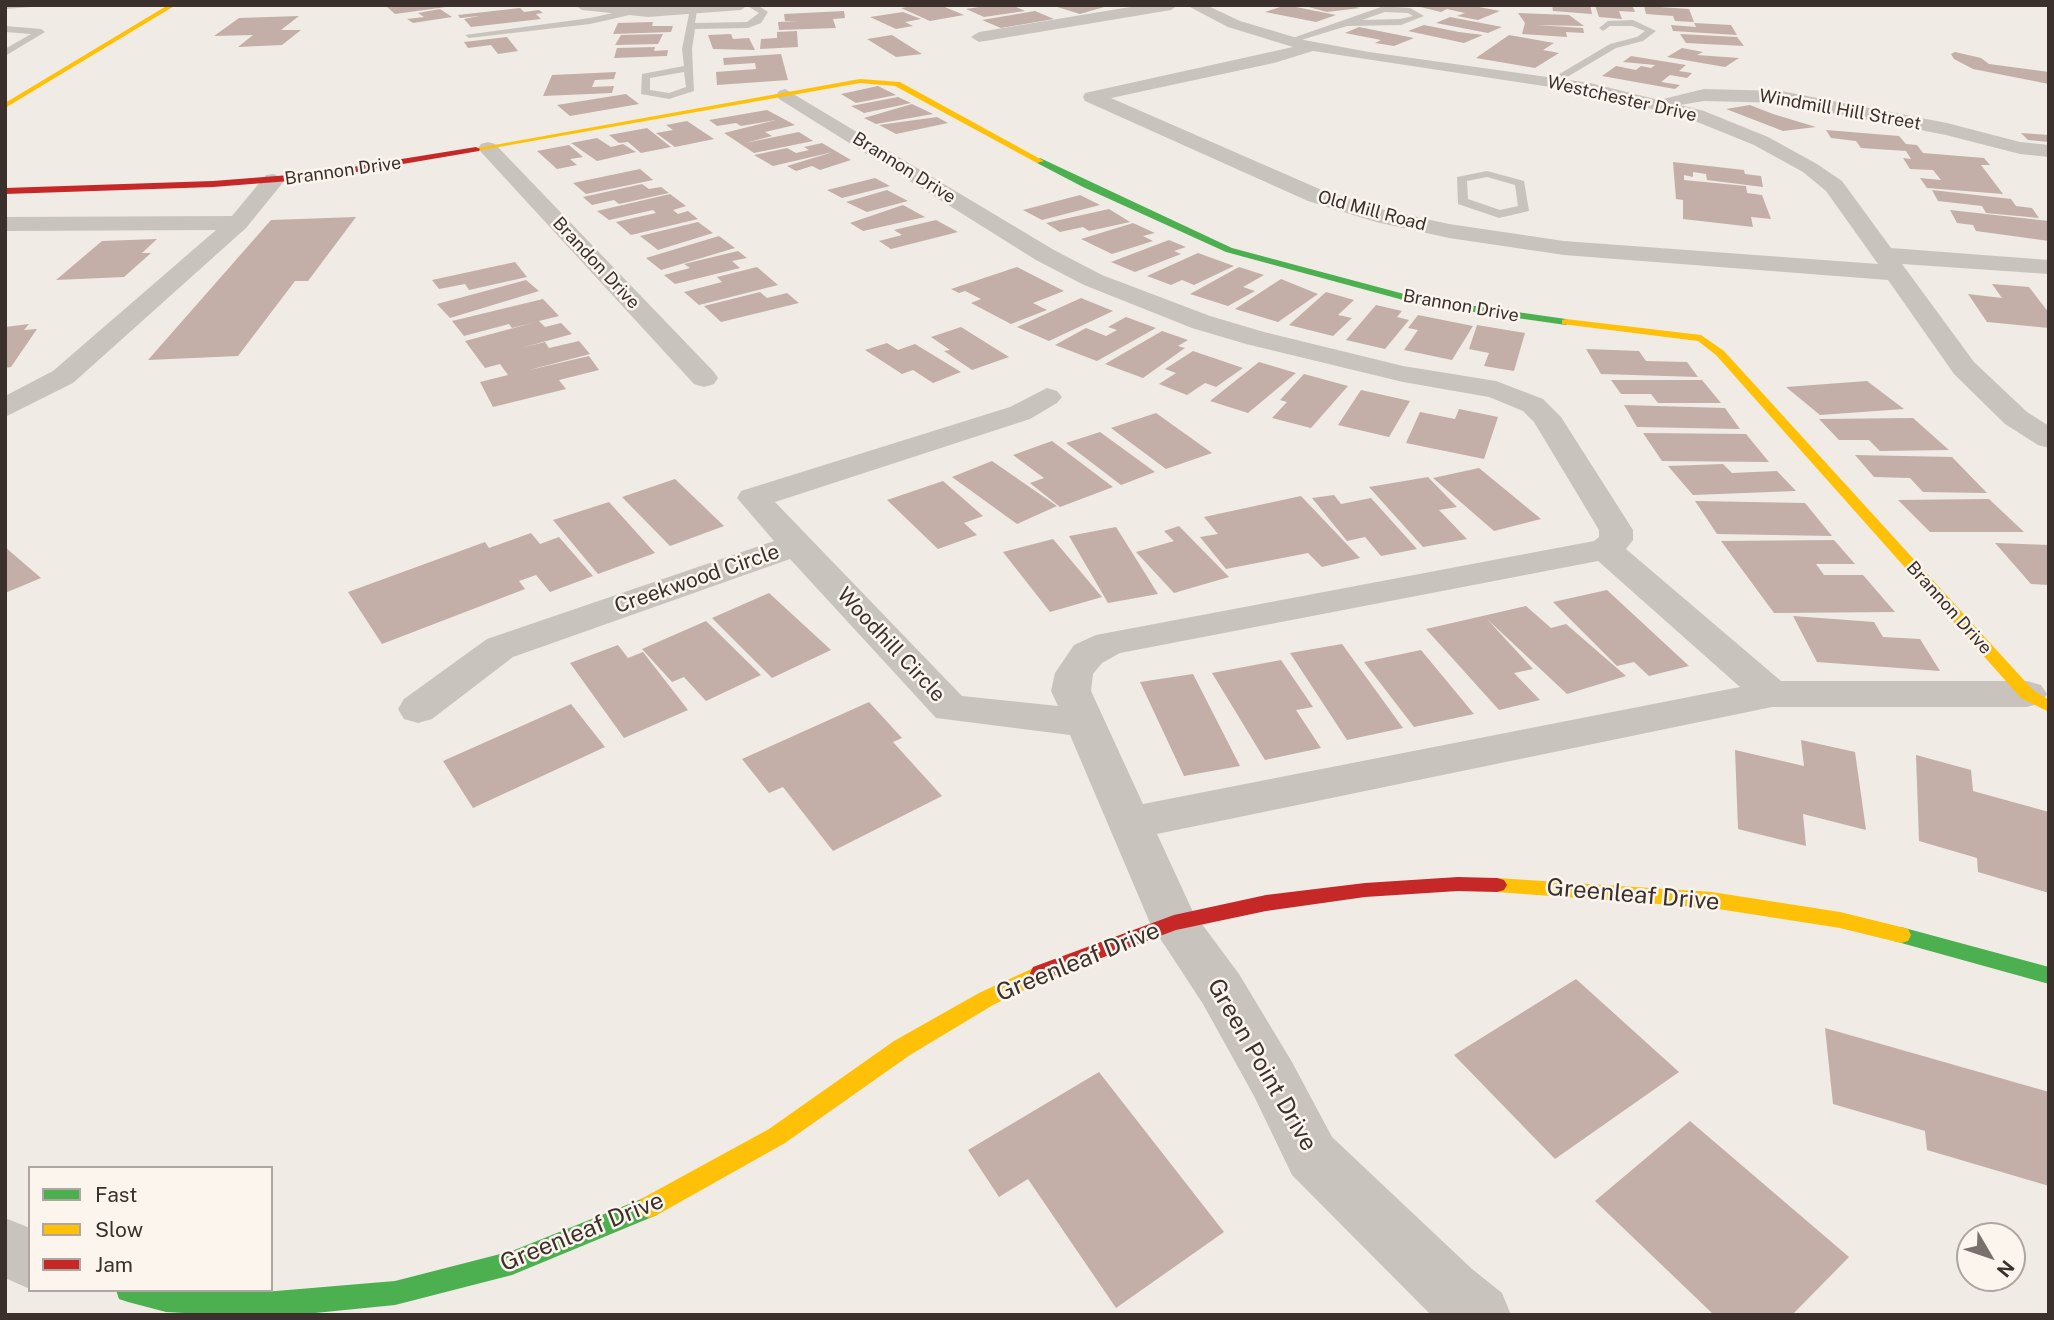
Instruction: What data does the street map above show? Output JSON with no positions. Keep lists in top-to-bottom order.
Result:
{
  "streets": {
    "street": [
      "Westchester Drive",
      "Windmill Hill Street",
      "Brannon Drive",
      "Old Mill Road",
      "Brandon Drive",
      "Creekwood Circle",
      "Woodhill Circle",
      "Greenleaf Drive",
      "Green Point Drive"
    ]
  },
  "crossings": [
    ["Westchester Drive", "Windmill Hill Street"],
    ["Westchester Drive", "Old Mill Road"],
    ["Brannon Drive", "Brandon Drive"],
    ["Creekwood Circle", "Woodhill Circle"],
    ["Greenleaf Drive", "Green Point Drive"]
  ],
  "legend": ["Fast", "Slow", "Jam"],
  "north": "bottom right"
}
